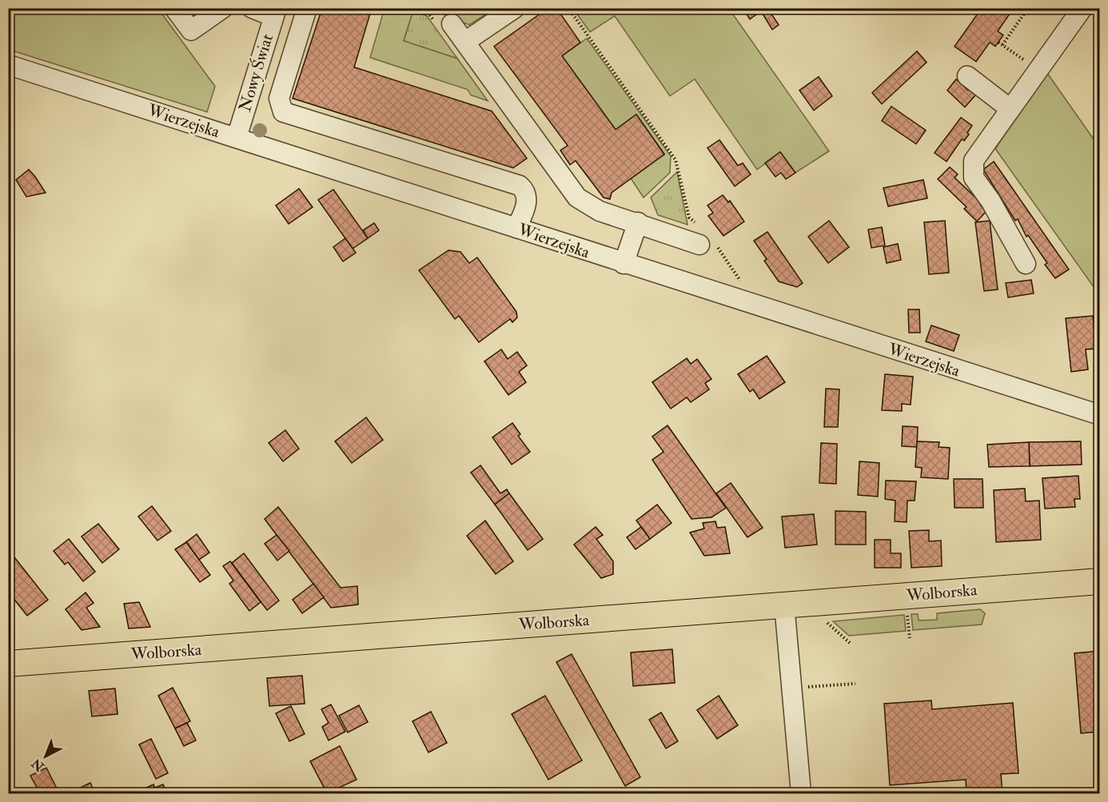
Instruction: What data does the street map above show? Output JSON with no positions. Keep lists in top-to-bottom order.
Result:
{
  "streets": {
    "main road": ["Wolborska"],
    "street": ["Nowy Świat", "Wierzejska"]
  },
  "crossings": [
    ["Nowy Świat", "Wierzejska"]
  ],
  "north": "bottom left"
}
